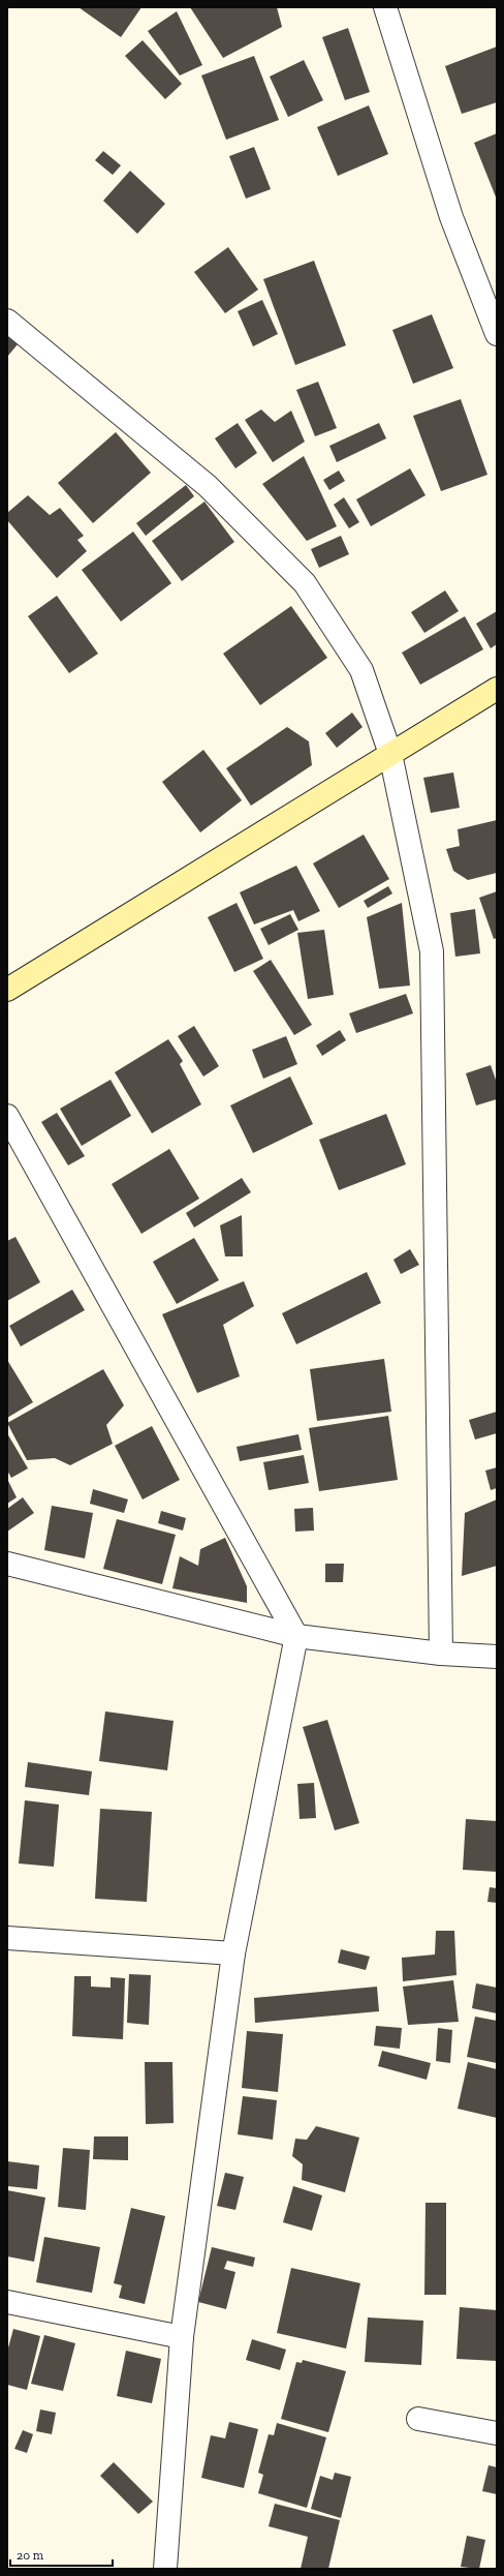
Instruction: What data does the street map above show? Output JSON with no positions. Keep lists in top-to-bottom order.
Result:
{
  "scale_bar": "20 m"
}
